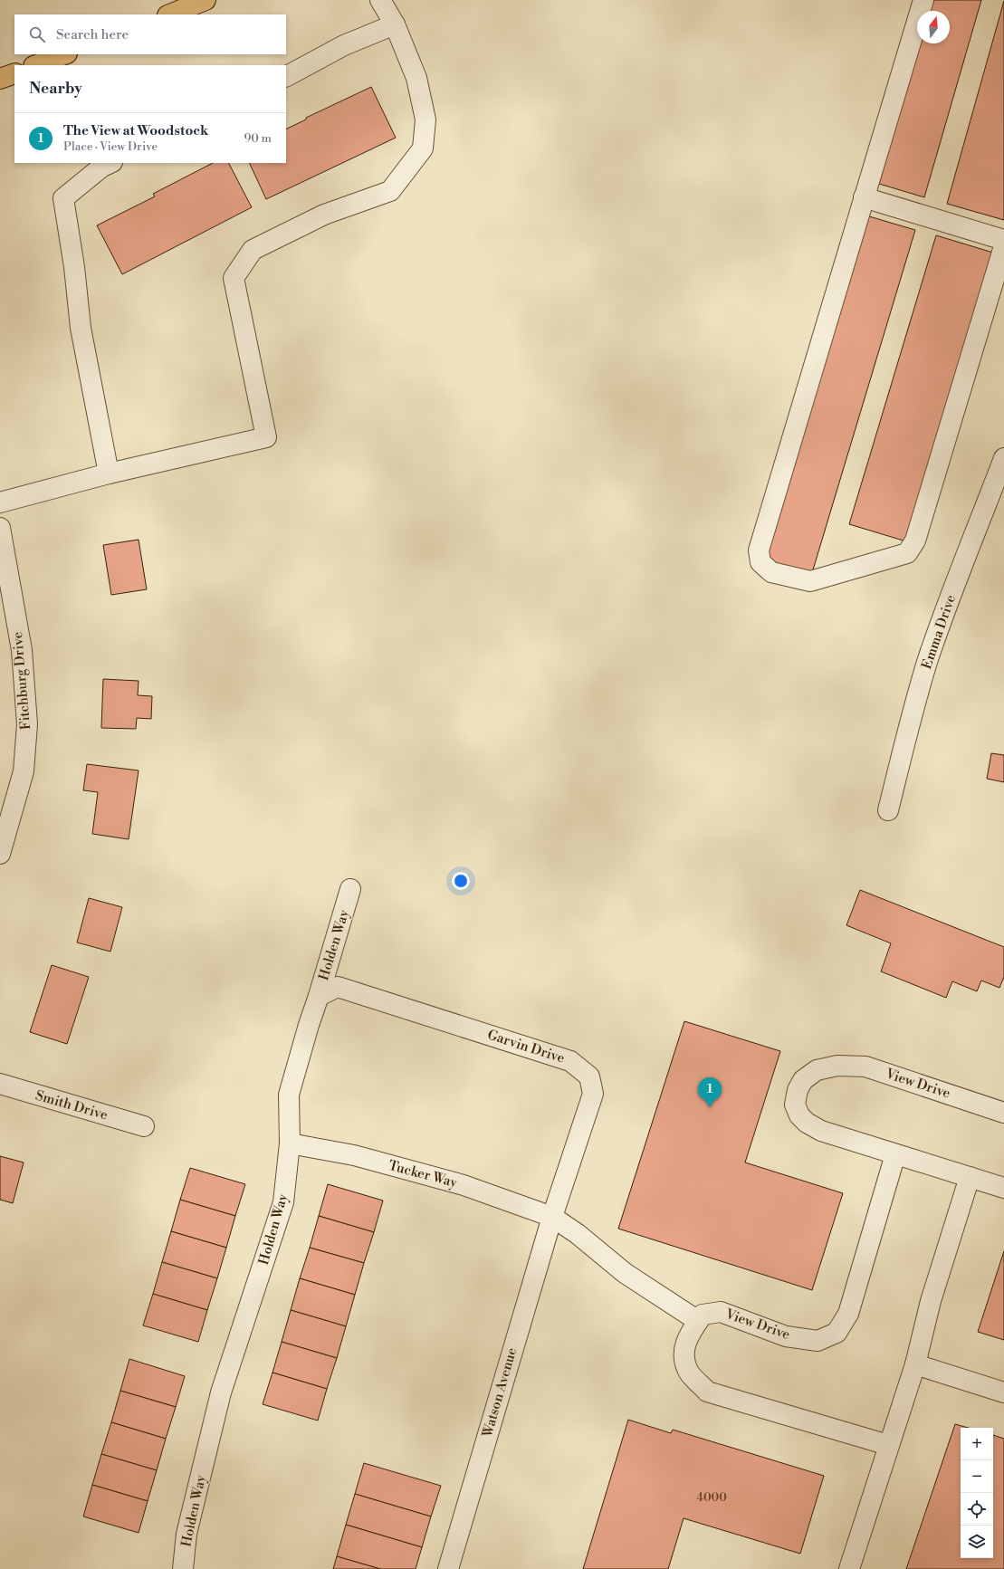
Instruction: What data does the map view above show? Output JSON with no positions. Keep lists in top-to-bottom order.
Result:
{
  "streets": {
    "street": [
      "Emma Drive",
      "Fitchburg Drive",
      "Holden Way",
      "Garvin Drive",
      "View Drive",
      "Smith Drive",
      "Tucker Way",
      "Watson Avenue"
    ]
  },
  "crossings": [
    ["Holden Way", "Garvin Drive"],
    ["Holden Way", "Tucker Way"],
    ["Garvin Drive", "Tucker Way"],
    ["Garvin Drive", "Watson Avenue"],
    ["View Drive", "Tucker Way"],
    ["Tucker Way", "Watson Avenue"]
  ],
  "house_numbers": ["4000"],
  "north": "top",
  "page": {
    "search": "Search here",
    "heading": "Nearby",
    "list": [
      {
        "mark": "1",
        "name": "The View at Woodstock",
        "note": "Place · View Drive",
        "value": "90 m"
      }
    ],
    "pins": "1",
    "map_buttons": ["+", "−"]
  }
}
